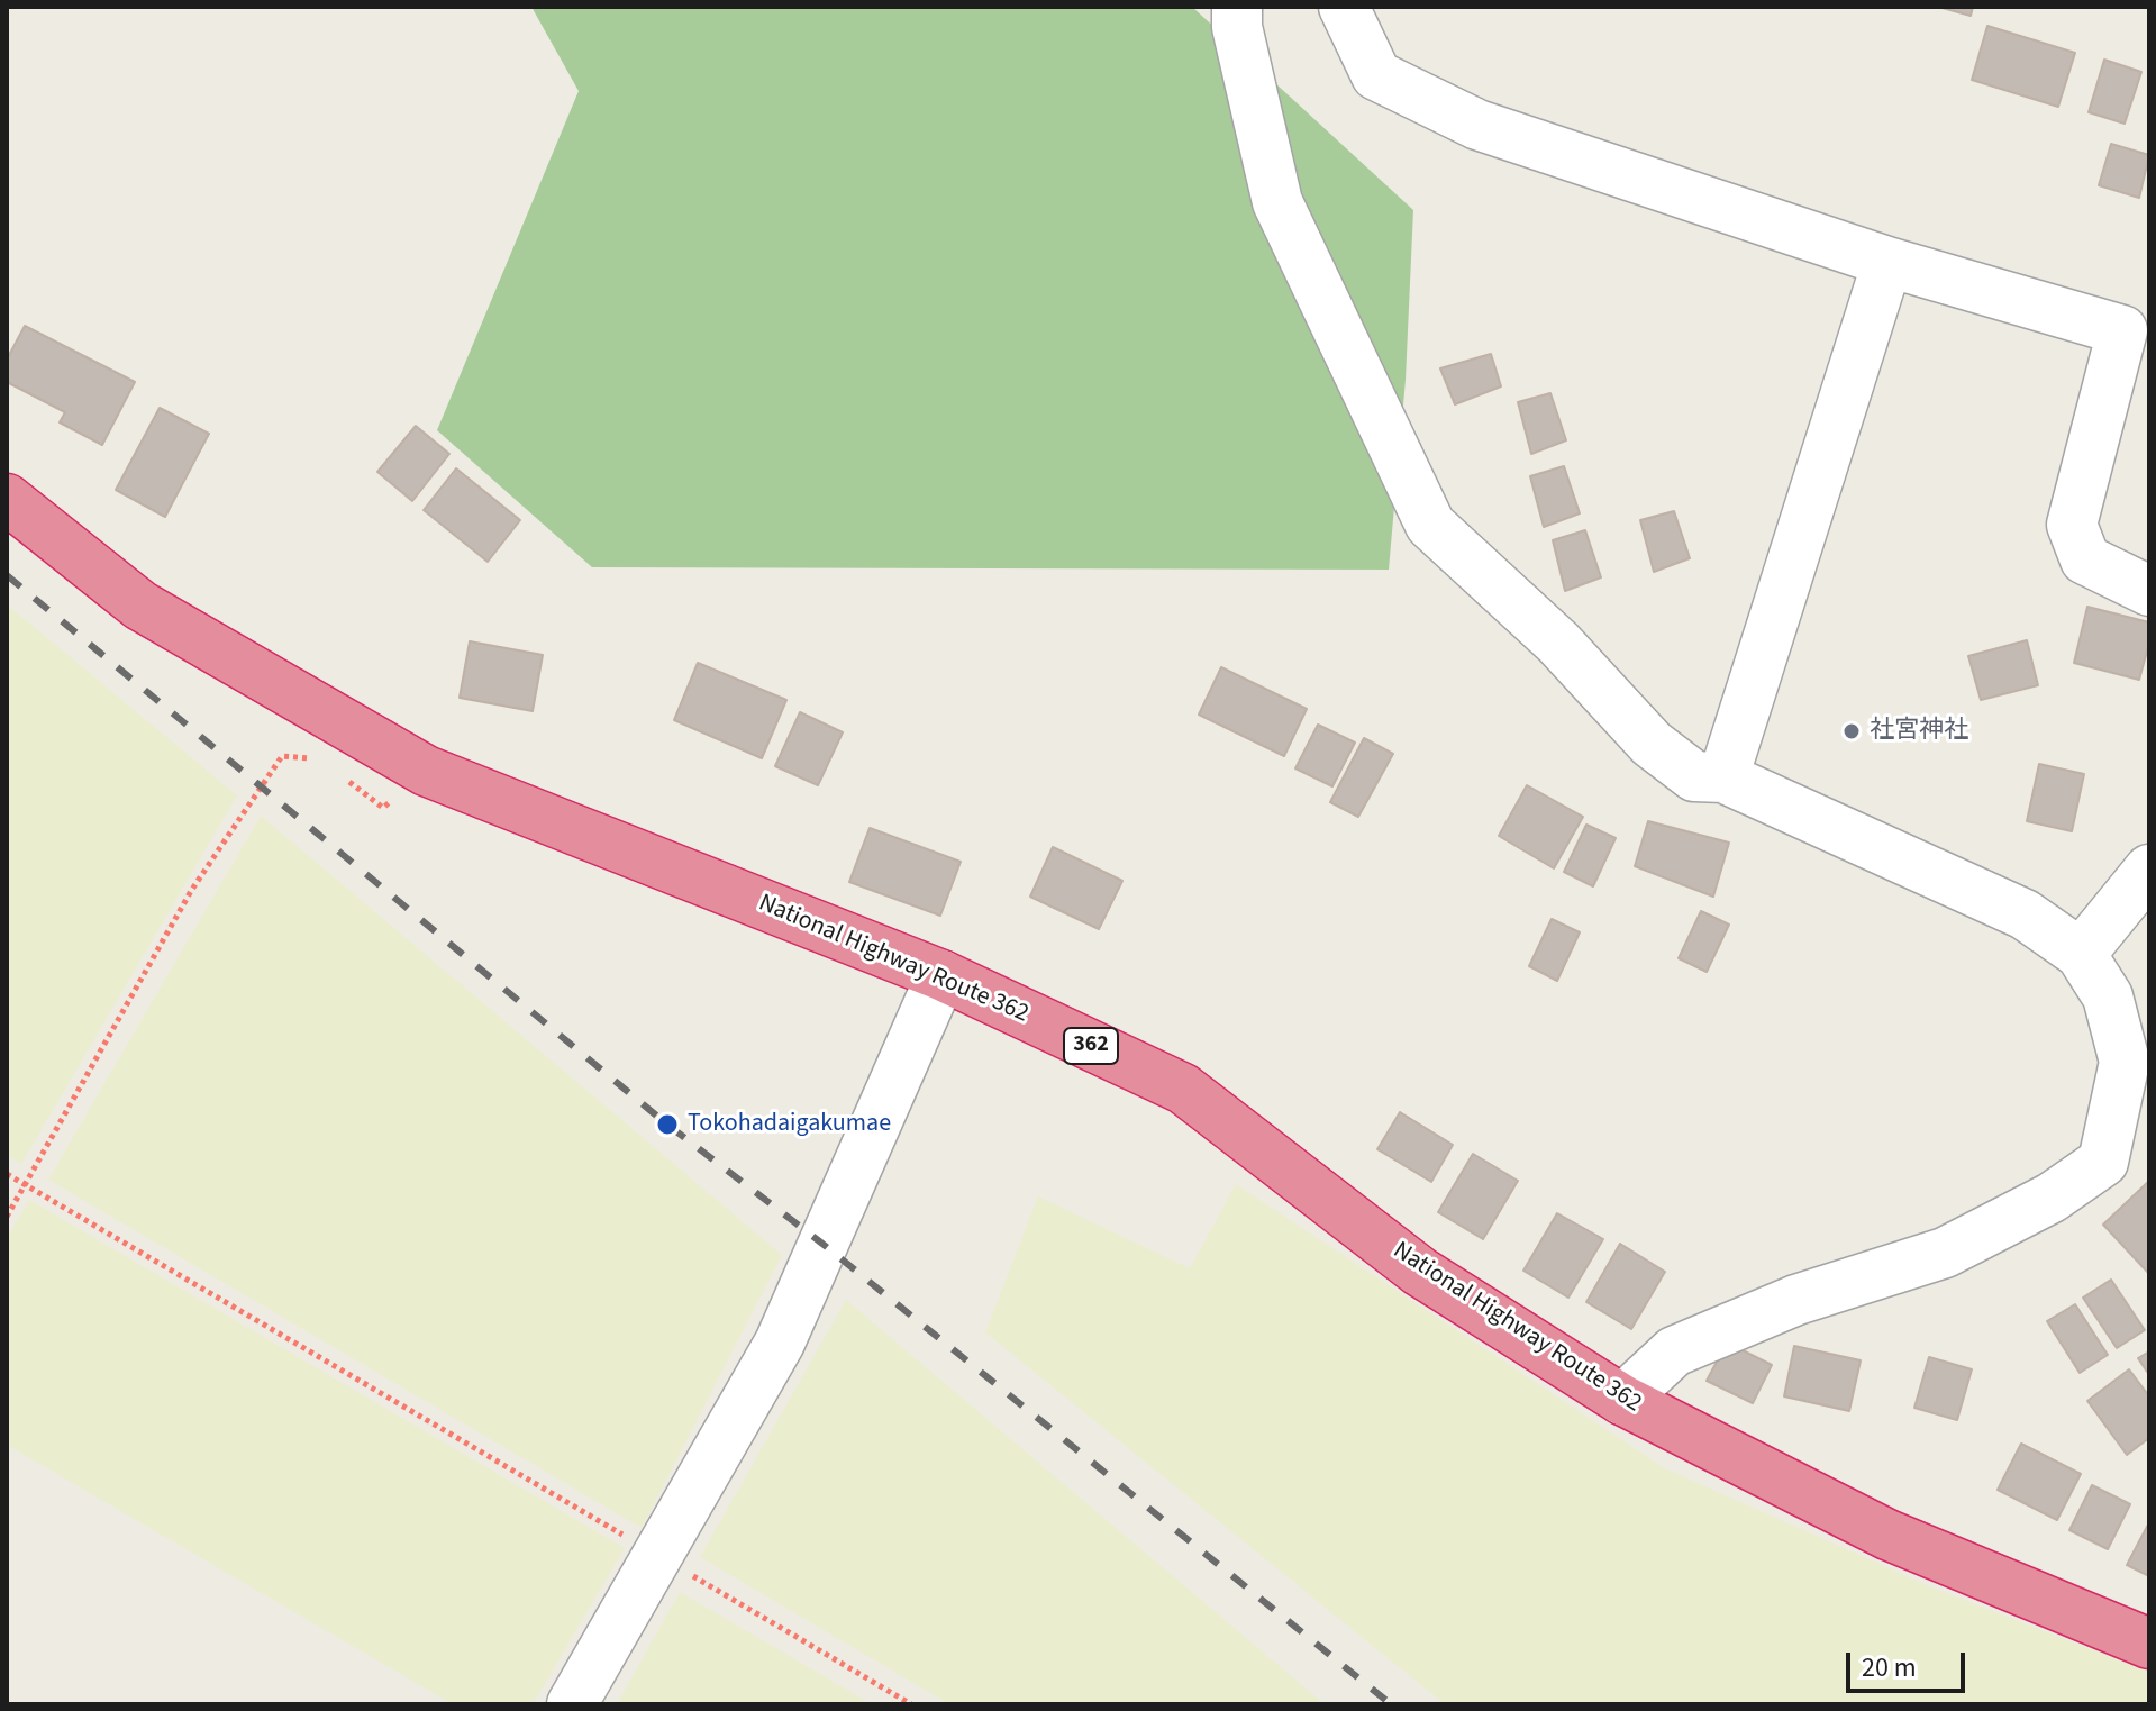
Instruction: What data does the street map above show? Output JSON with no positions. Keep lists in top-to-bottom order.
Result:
{
  "streets": {
    "highway": ["National Highway Route 362", "362"]
  },
  "places": ["社宮神社", "Tokohadaigakumae"],
  "scale_bar": "20 m"
}
